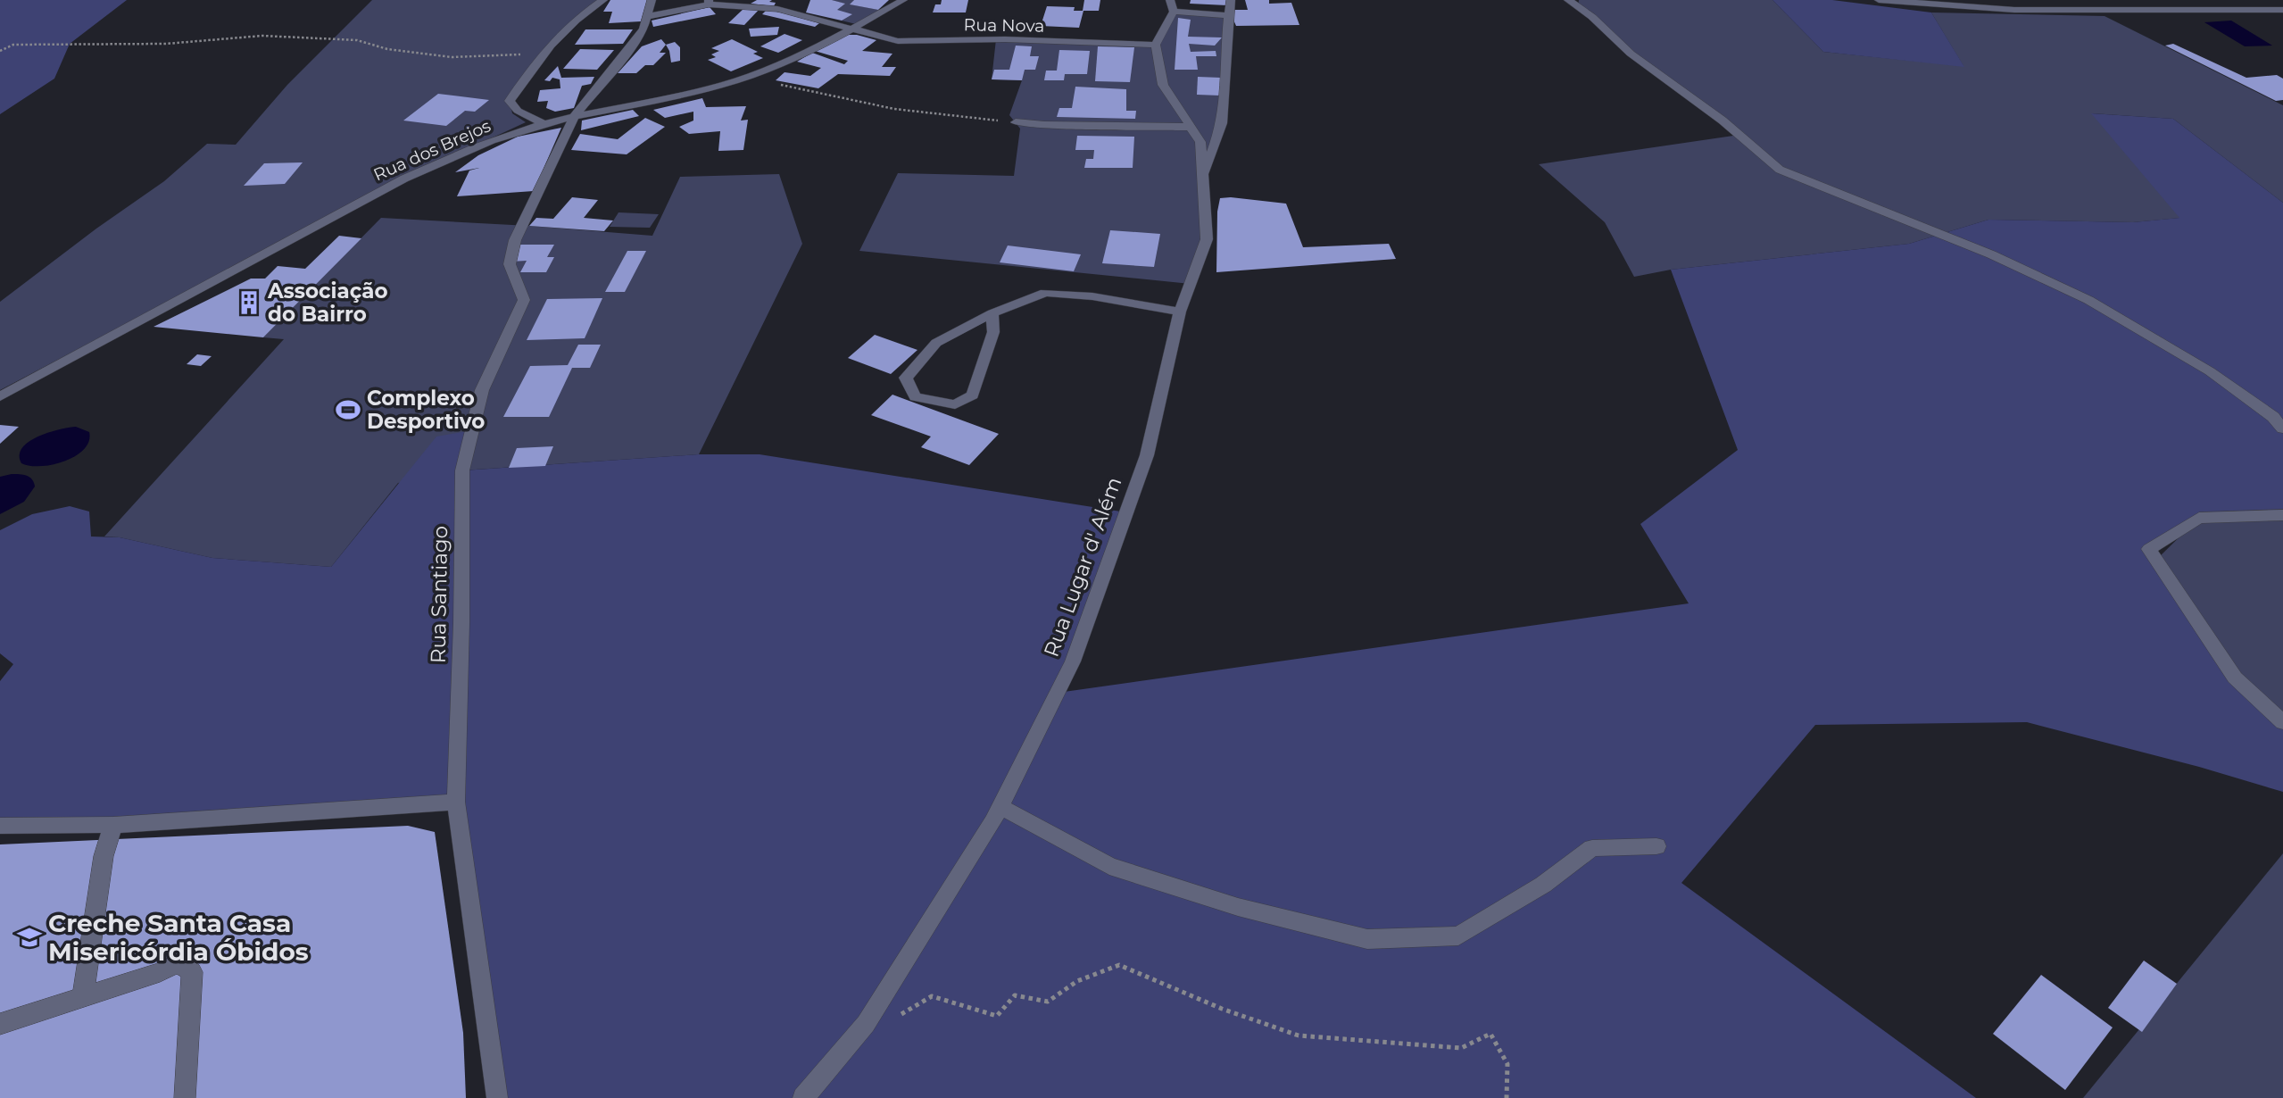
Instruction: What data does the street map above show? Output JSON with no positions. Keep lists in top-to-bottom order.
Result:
{
  "streets": {
    "street": [
      "Rua Nova",
      "Rua dos Brejos",
      "Rua Lugar d' Além",
      "Rua Santiago"
    ]
  },
  "crossings": [
    ["Rua Nova", "Rua dos Brejos"],
    ["Rua Nova", "Rua Lugar d' Além"],
    ["Rua Nova", "Rua Santiago"],
    ["Rua dos Brejos", "Rua Santiago"]
  ],
  "places": {
    "building": ["Associação do Bairro"],
    "sports": ["Complexo Desportivo"],
    "school or university": ["Creche Santa Casa Misericórdia Óbidos"]
  }
}
